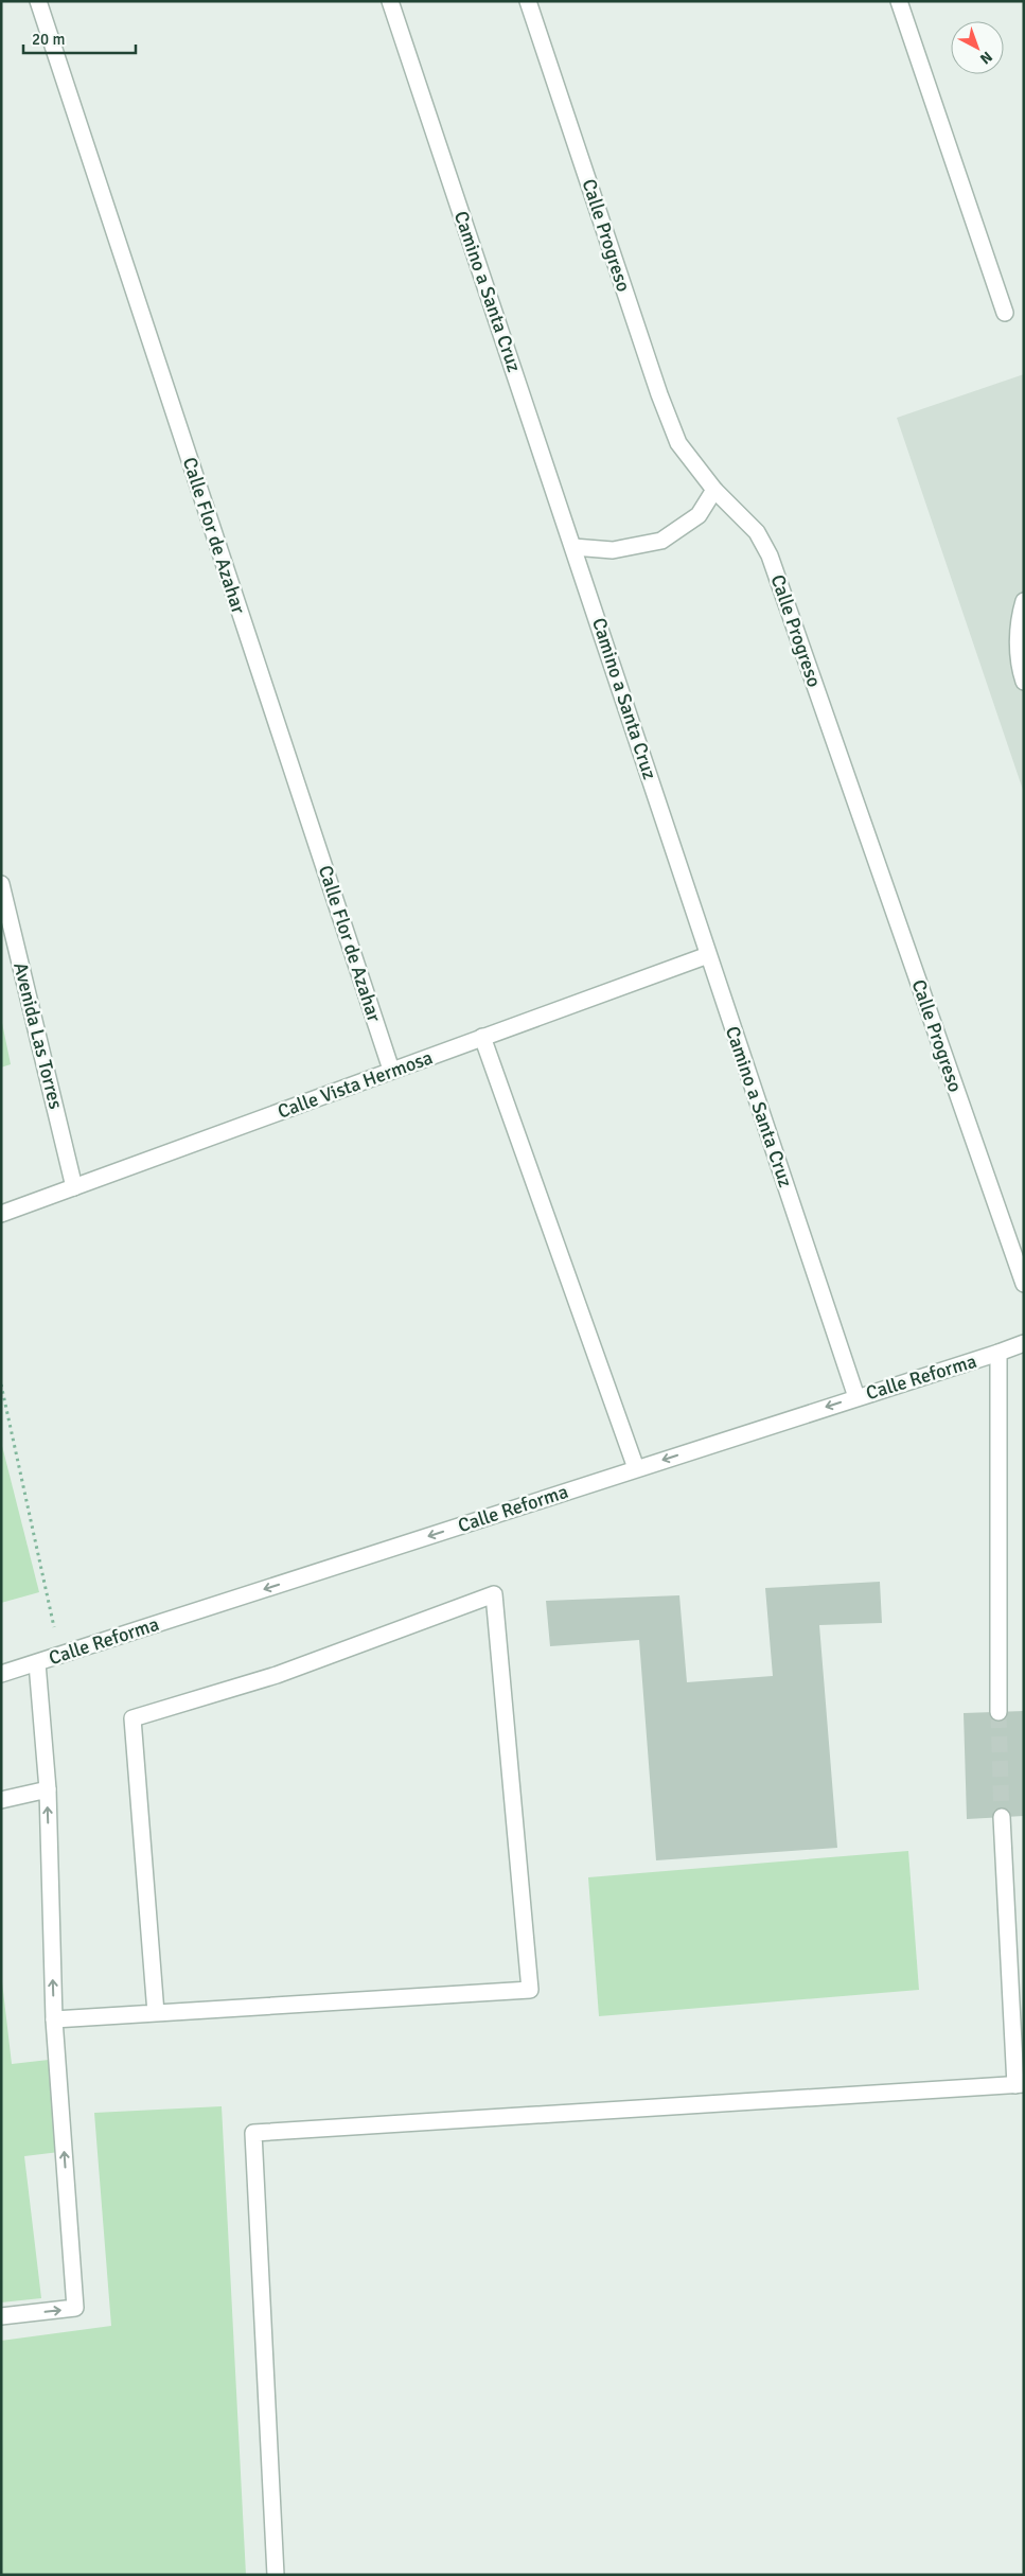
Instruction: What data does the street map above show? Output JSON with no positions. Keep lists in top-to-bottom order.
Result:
{
  "streets": {
    "street": [
      "Calle Progreso",
      "Camino a Santa Cruz",
      "Calle Flor de Azahar",
      "Avenida Las Torres",
      "Calle Vista Hermosa",
      "Calle Reforma"
    ]
  },
  "crossings": [
    ["Camino a Santa Cruz", "Calle Vista Hermosa"],
    ["Camino a Santa Cruz", "Calle Reforma"],
    ["Calle Flor de Azahar", "Calle Vista Hermosa"],
    ["Avenida Las Torres", "Calle Vista Hermosa"]
  ],
  "one_way": ["Calle Reforma"],
  "scale_bar": "20 m",
  "north": "bottom right"
}
